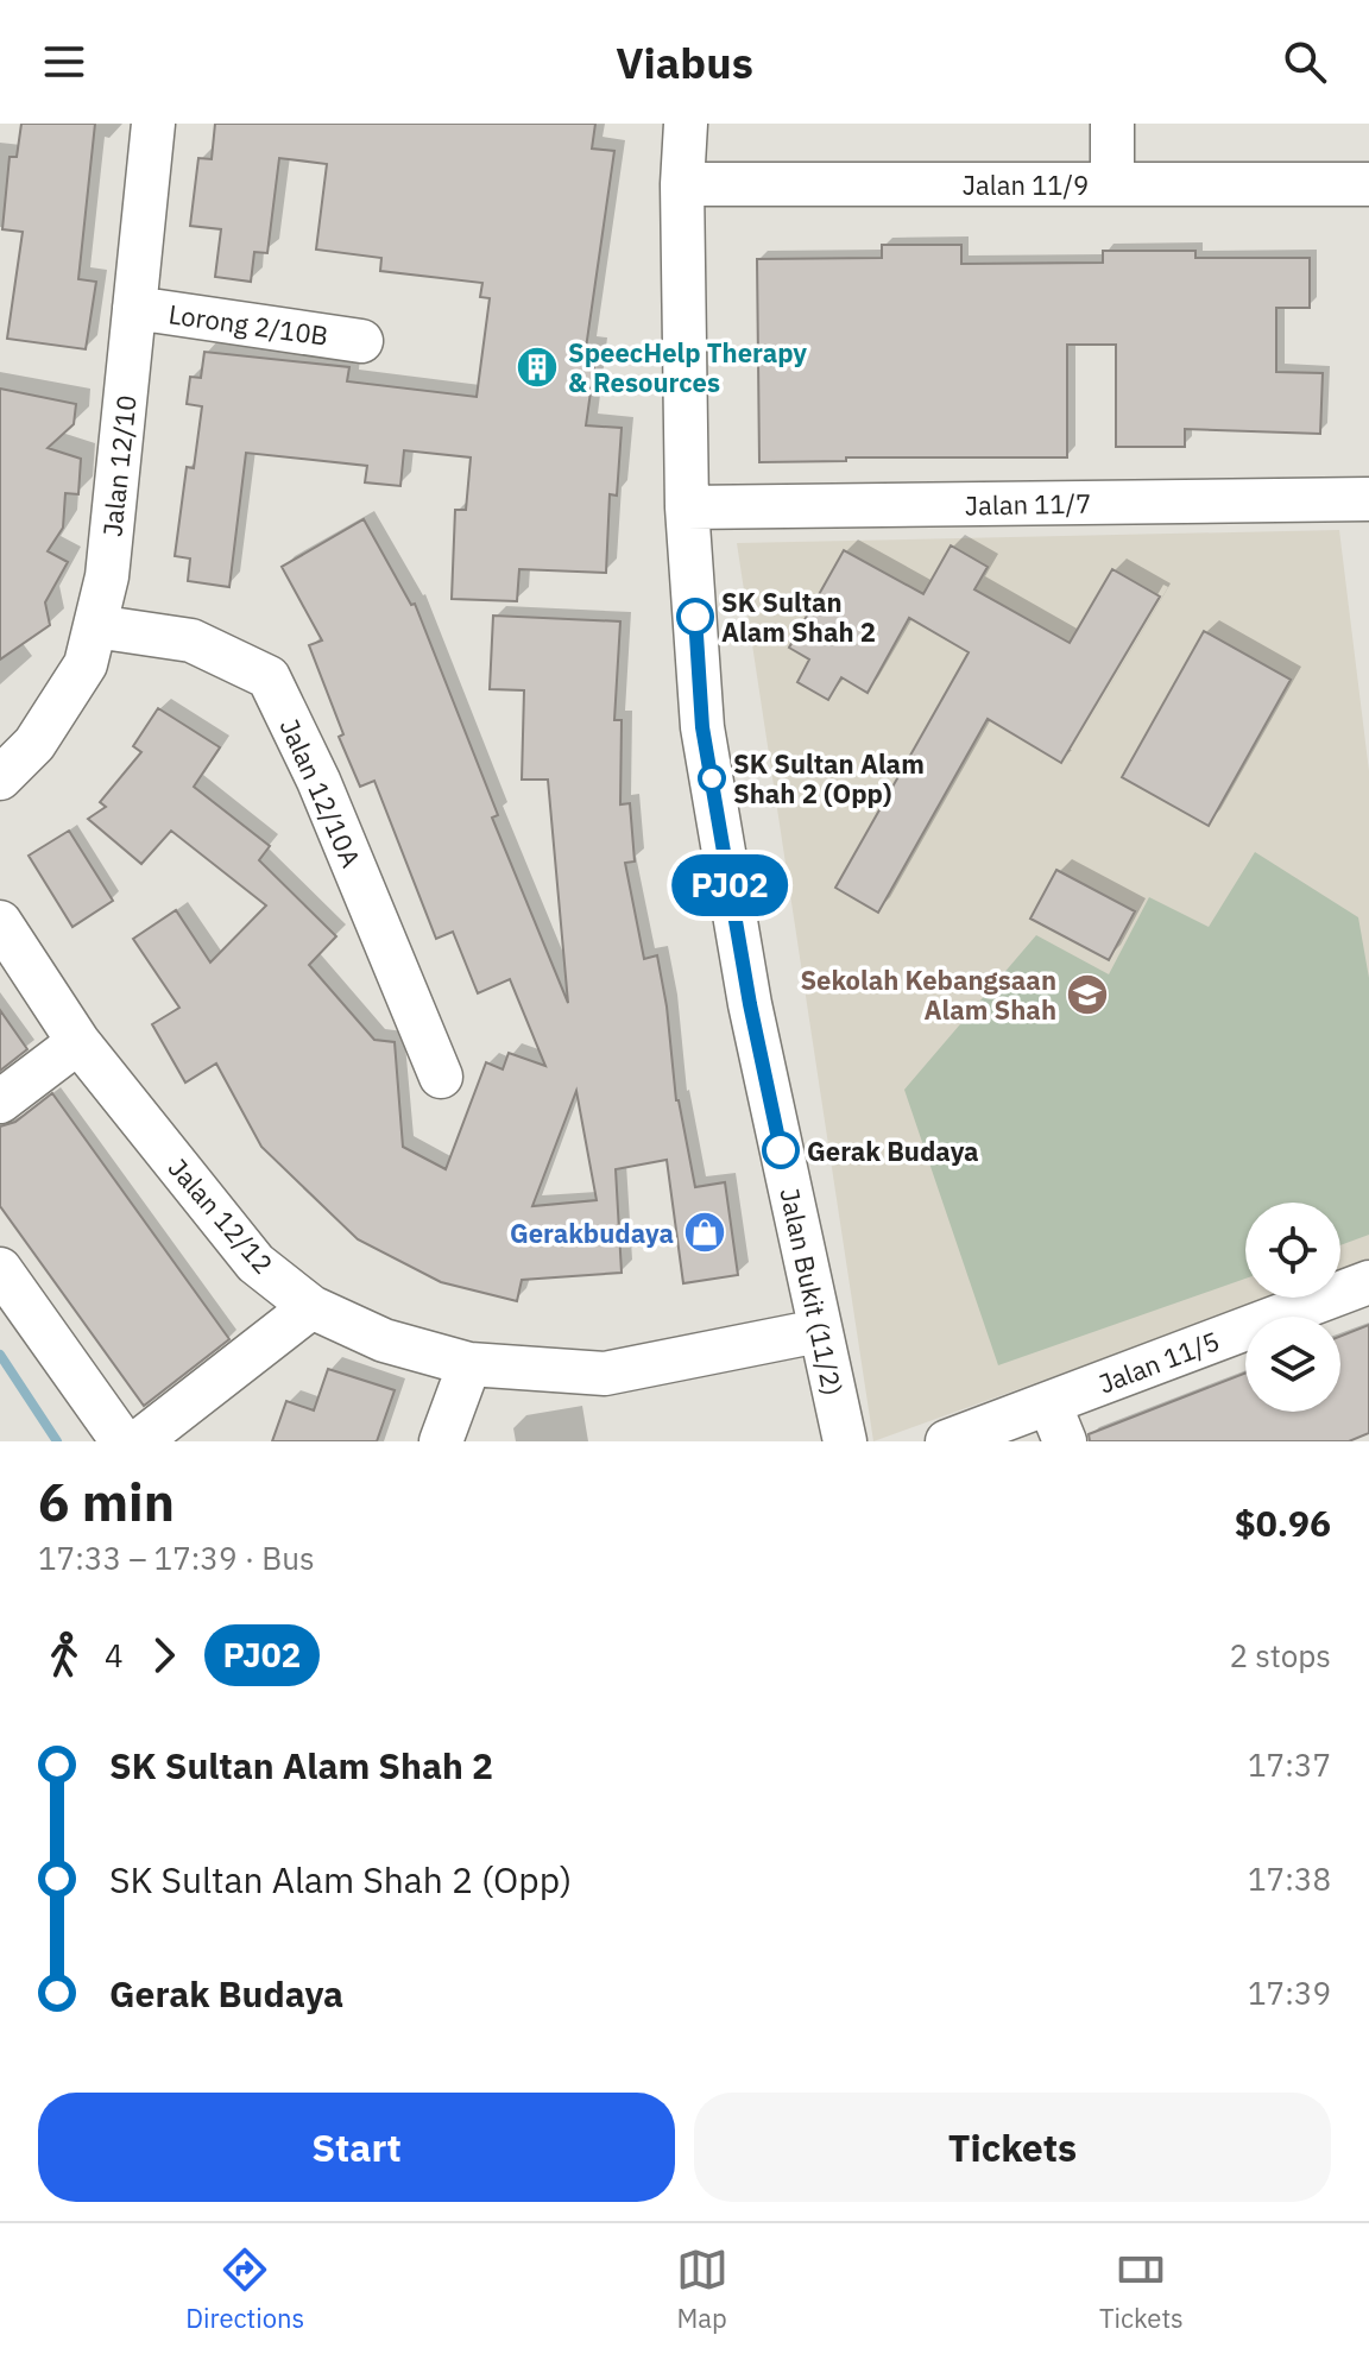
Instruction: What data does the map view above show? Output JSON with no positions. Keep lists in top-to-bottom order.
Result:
{
  "streets": {
    "street": [
      "Jalan 11/9",
      "Lorong 2/10B",
      "Jalan 12/10",
      "Jalan 11/7",
      "Jalan 12/10A",
      "Jalan 12/12",
      "Jalan Bukit (11/2)",
      "Jalan 11/5"
    ]
  },
  "crossings": [
    ["Jalan 11/9", "Jalan Bukit (11/2)"],
    ["Lorong 2/10B", "Jalan 12/10"],
    ["Jalan 12/10", "Jalan 12/10A"],
    ["Jalan 11/7", "Jalan Bukit (11/2)"],
    ["Jalan 12/12", "Jalan Bukit (11/2)"]
  ],
  "places": {
    "building": ["SpeecHelp Therapy & Resources"],
    "other": ["SK Sultan Alam Shah 2", "SK Sultan Alam Shah 2 (Opp)", "Gerak Budaya"],
    "school or university": ["Sekolah Kebangsaan Alam Shah"],
    "shop": ["Gerakbudaya"]
  },
  "lines": ["bus line PJ02"],
  "page": {
    "header": "Viabus",
    "on_map": "PJ02",
    "heading": ["6 min", "17:33 – 17:39 · Bus", "$0.96"],
    "legs": ["4", "PJ02", "2 stops"],
    "list": [
      {
        "name": "SK Sultan Alam Shah 2",
        "value": "17:37"
      },
      {
        "name": "SK Sultan Alam Shah 2 (Opp)",
        "value": "17:38"
      },
      {
        "name": "Gerak Budaya",
        "value": "17:39"
      }
    ],
    "buttons": ["Start", "Tickets"],
    "tabs": ["Directions", "Map", "Tickets"]
  }
}
